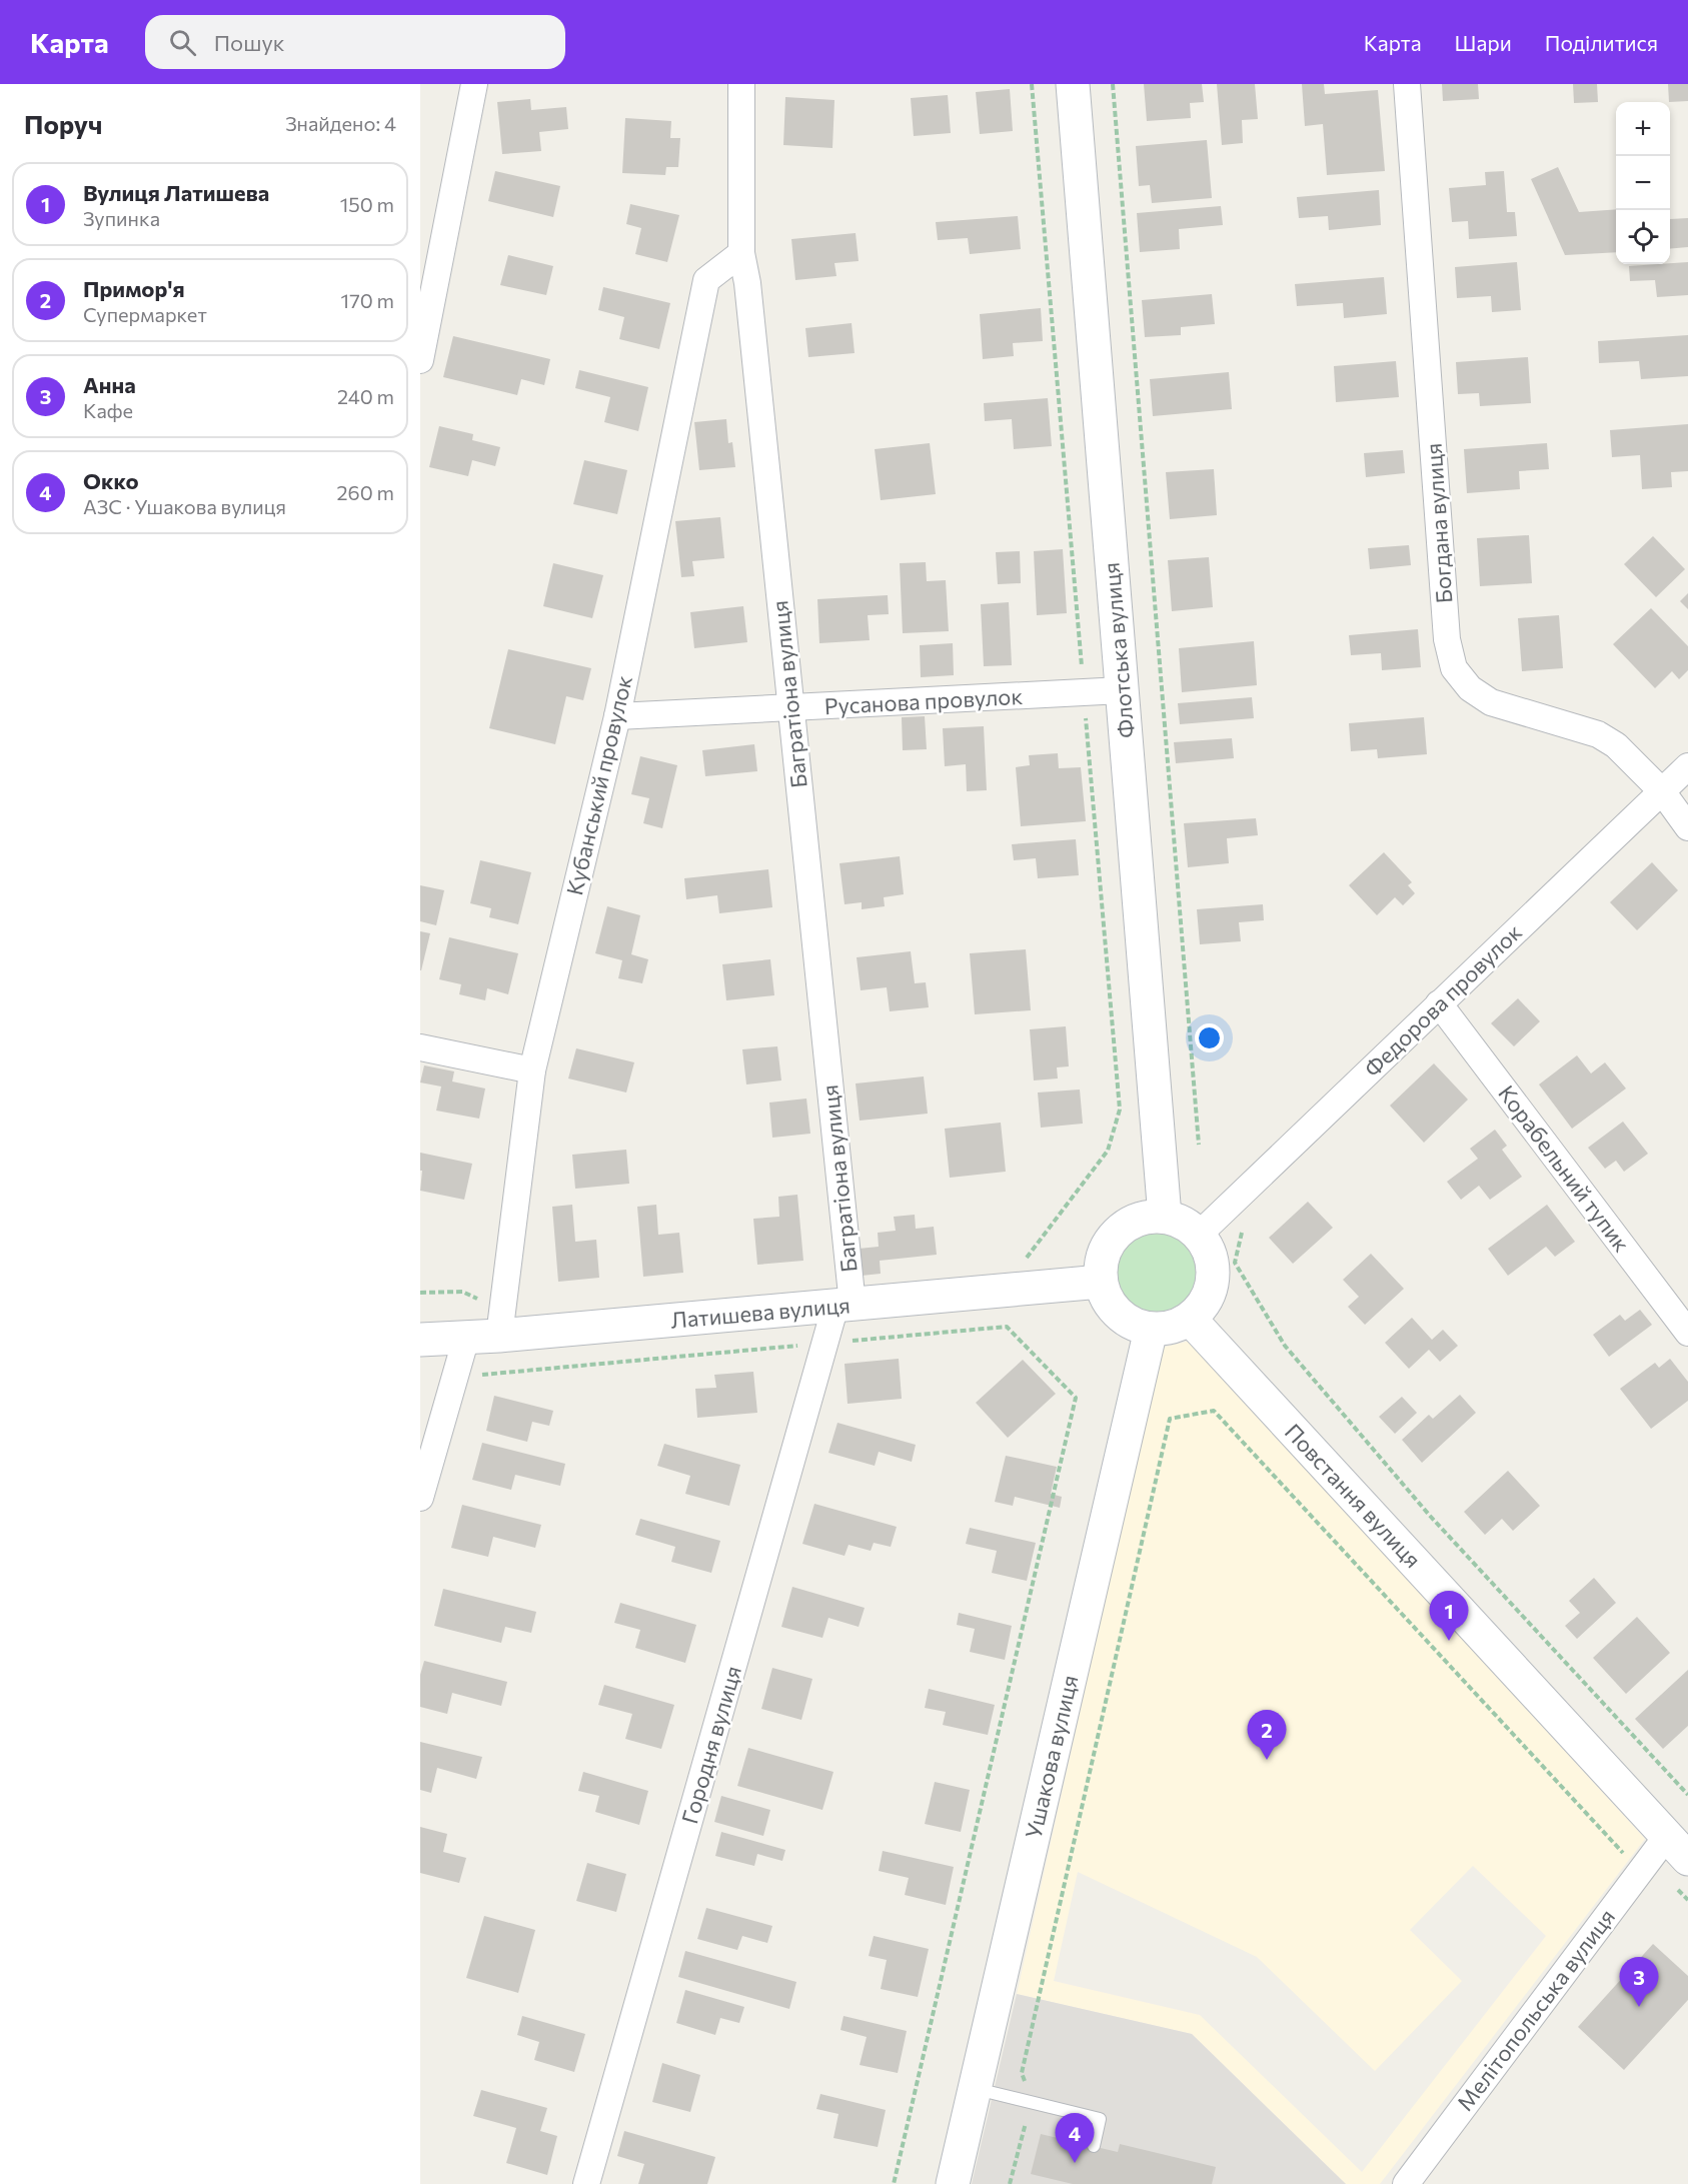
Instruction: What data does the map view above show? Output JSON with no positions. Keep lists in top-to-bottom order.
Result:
{
  "streets": {
    "street": [
      "Богдана вулиця",
      "Флотська вулиця",
      "Багратіона вулиця",
      "Русанова провулок",
      "Кубанський провулок",
      "Федорова провулок",
      "Корабельний тупик",
      "Латишева вулиця",
      "Повстання вулиця",
      "Городня вулиця",
      "Ушакова вулиця",
      "Мелітопольська вулиця"
    ]
  },
  "crossings": [
    ["Богдана вулиця", "Федорова провулок"],
    ["Флотська вулиця", "Русанова провулок"],
    ["Флотська вулиця", "Федорова провулок"],
    ["Флотська вулиця", "Латишева вулиця"],
    ["Флотська вулиця", "Повстання вулиця"],
    ["Флотська вулиця", "Ушакова вулиця"],
    ["Багратіона вулиця", "Русанова провулок"],
    ["Багратіона вулиця", "Кубанський провулок"],
    ["Багратіона вулиця", "Латишева вулиця"],
    ["Багратіона вулиця", "Городня вулиця"],
    ["Русанова провулок", "Кубанський провулок"],
    ["Кубанський провулок", "Латишева вулиця"],
    ["Федорова провулок", "Корабельний тупик"],
    ["Федорова провулок", "Латишева вулиця"],
    ["Федорова провулок", "Повстання вулиця"],
    ["Федорова провулок", "Ушакова вулиця"],
    ["Латишева вулиця", "Повстання вулиця"],
    ["Латишева вулиця", "Городня вулиця"],
    ["Латишева вулиця", "Ушакова вулиця"],
    ["Повстання вулиця", "Ушакова вулиця"],
    ["Повстання вулиця", "Мелітопольська вулиця"]
  ],
  "page": {
    "header": "Карта",
    "search": "Пошук",
    "nav": ["Карта", "Шари", "Поділитися"],
    "heading": ["Поруч", "Знайдено: 4"],
    "map_buttons": ["+", "−"],
    "list": [
      {
        "mark": "1",
        "name": "Вулиця Латишева",
        "note": "Зупинка",
        "value": "150 m"
      },
      {
        "mark": "2",
        "name": "Примор'я",
        "note": "Супермаркет",
        "value": "170 m"
      },
      {
        "mark": "3",
        "name": "Анна",
        "note": "Кафе",
        "value": "240 m"
      },
      {
        "mark": "4",
        "name": "Окко",
        "note": "АЗС · Ушакова вулиця",
        "value": "260 m"
      }
    ],
    "pins": [
      "1",
      "2",
      "3",
      "4"
    ]
  }
}
